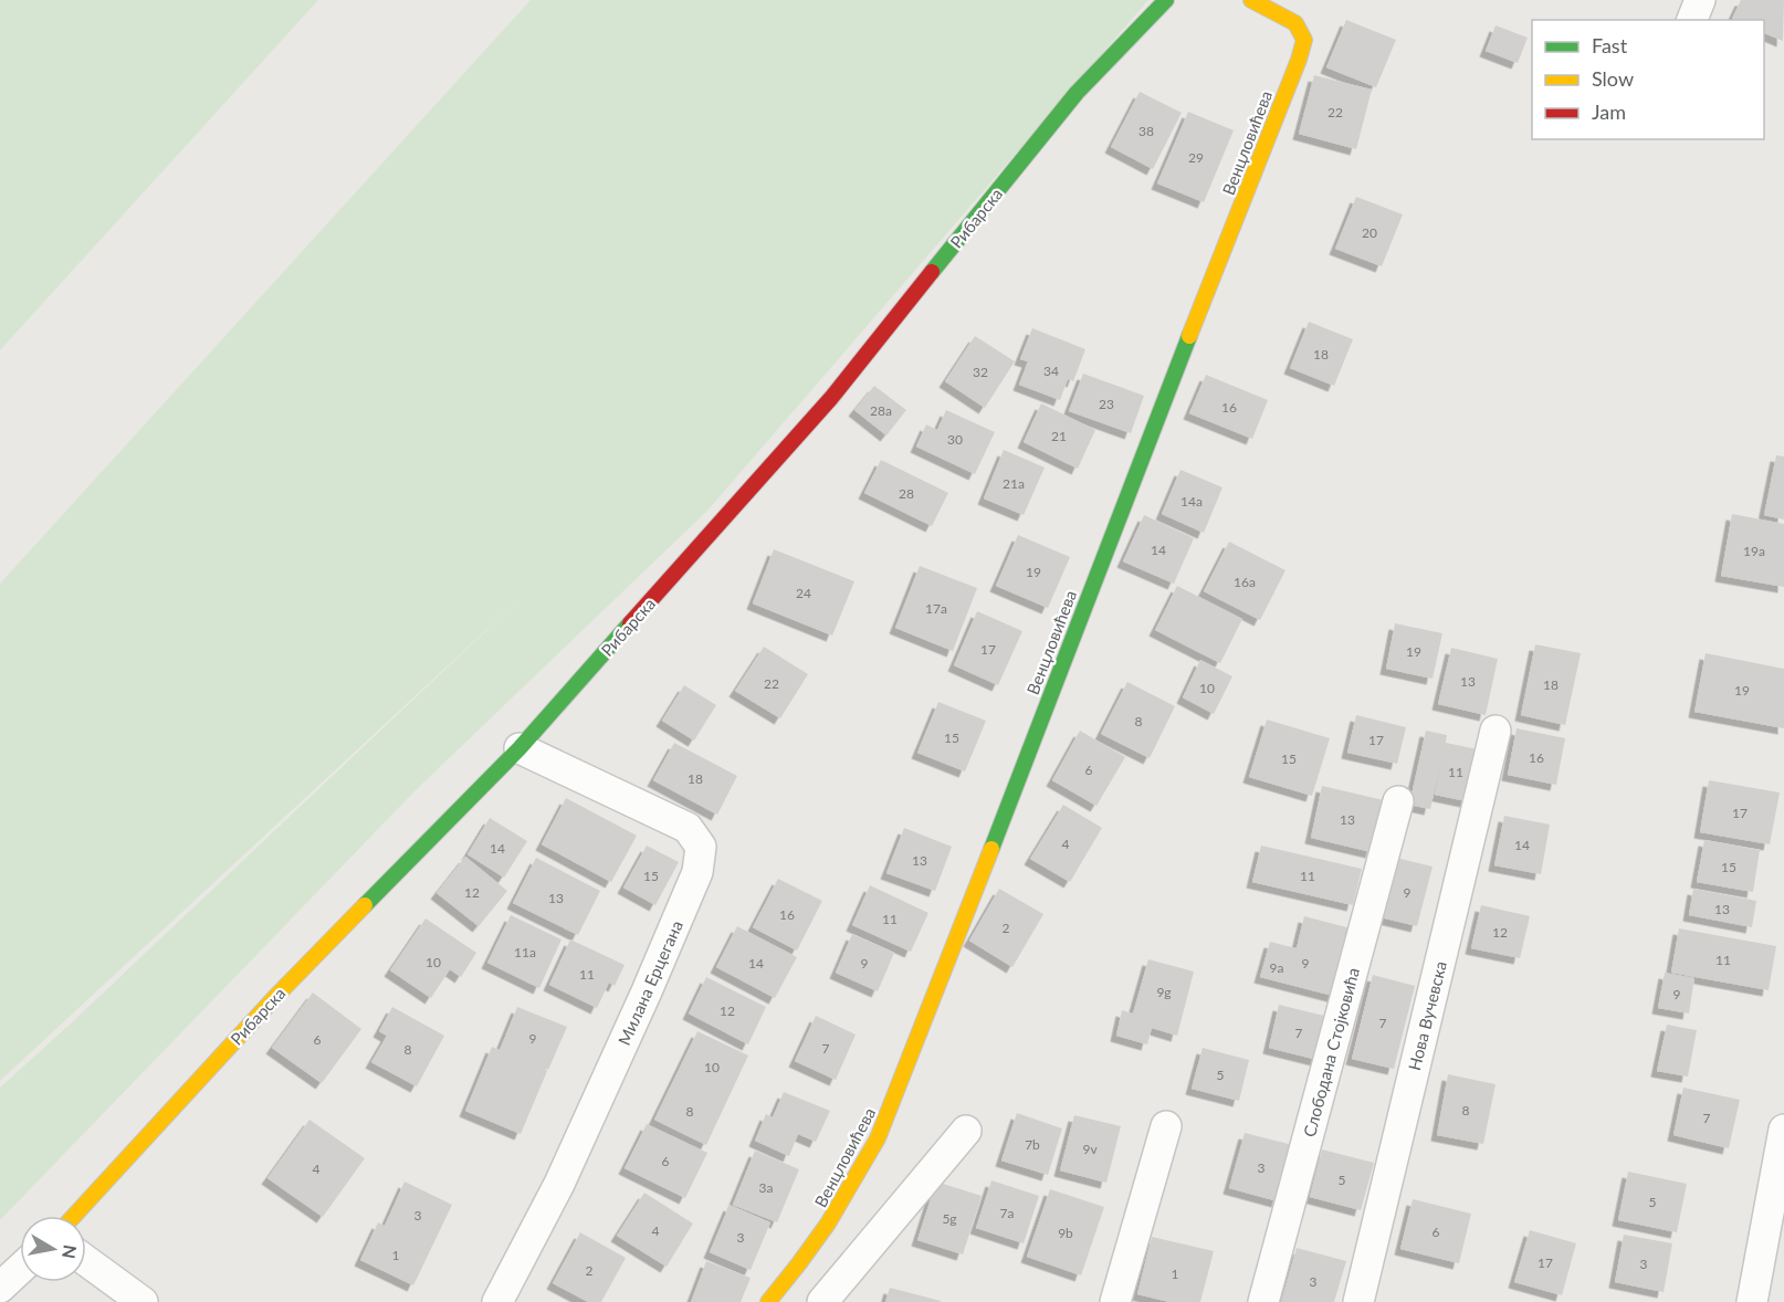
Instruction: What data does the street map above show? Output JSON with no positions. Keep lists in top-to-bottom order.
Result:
{
  "streets": {
    "street": [
      "Венцловићева",
      "Рибарска",
      "Милана Ерцегана",
      "Нова Вучевска",
      "Слободана Стојковића"
    ]
  },
  "crossings": [
    ["Рибарска", "Милана Ерцегана"]
  ],
  "house_numbers": [
    "22",
    "38",
    "29",
    "20",
    "18",
    "34",
    "32",
    "23",
    "16",
    "28a",
    "21",
    "30",
    "21a",
    "28",
    "14a",
    "14",
    "19a",
    "19",
    "16a",
    "24",
    "17a",
    "17",
    "19",
    "13",
    "22",
    "18",
    "10",
    "19",
    "8",
    "15",
    "17",
    "16",
    "15",
    "6",
    "11",
    "18",
    "17",
    "13",
    "4",
    "14",
    "14",
    "13",
    "15",
    "15",
    "11",
    "12",
    "9",
    "13",
    "13",
    "16",
    "11",
    "2",
    "12",
    "11a",
    "11",
    "10",
    "14",
    "9",
    "9",
    "9a",
    "11",
    "9g",
    "9",
    "12",
    "7",
    "7",
    "9",
    "6",
    "7",
    "8",
    "10",
    "5",
    "8",
    "8",
    "7",
    "7b",
    "9v",
    "6",
    "3",
    "4",
    "5",
    "3a",
    "5",
    "7a",
    "3",
    "5g",
    "4",
    "6",
    "9b",
    "3",
    "1",
    "17",
    "3",
    "2",
    "1",
    "3"
  ],
  "legend": ["Fast", "Slow", "Jam"],
  "north": "right"
}
